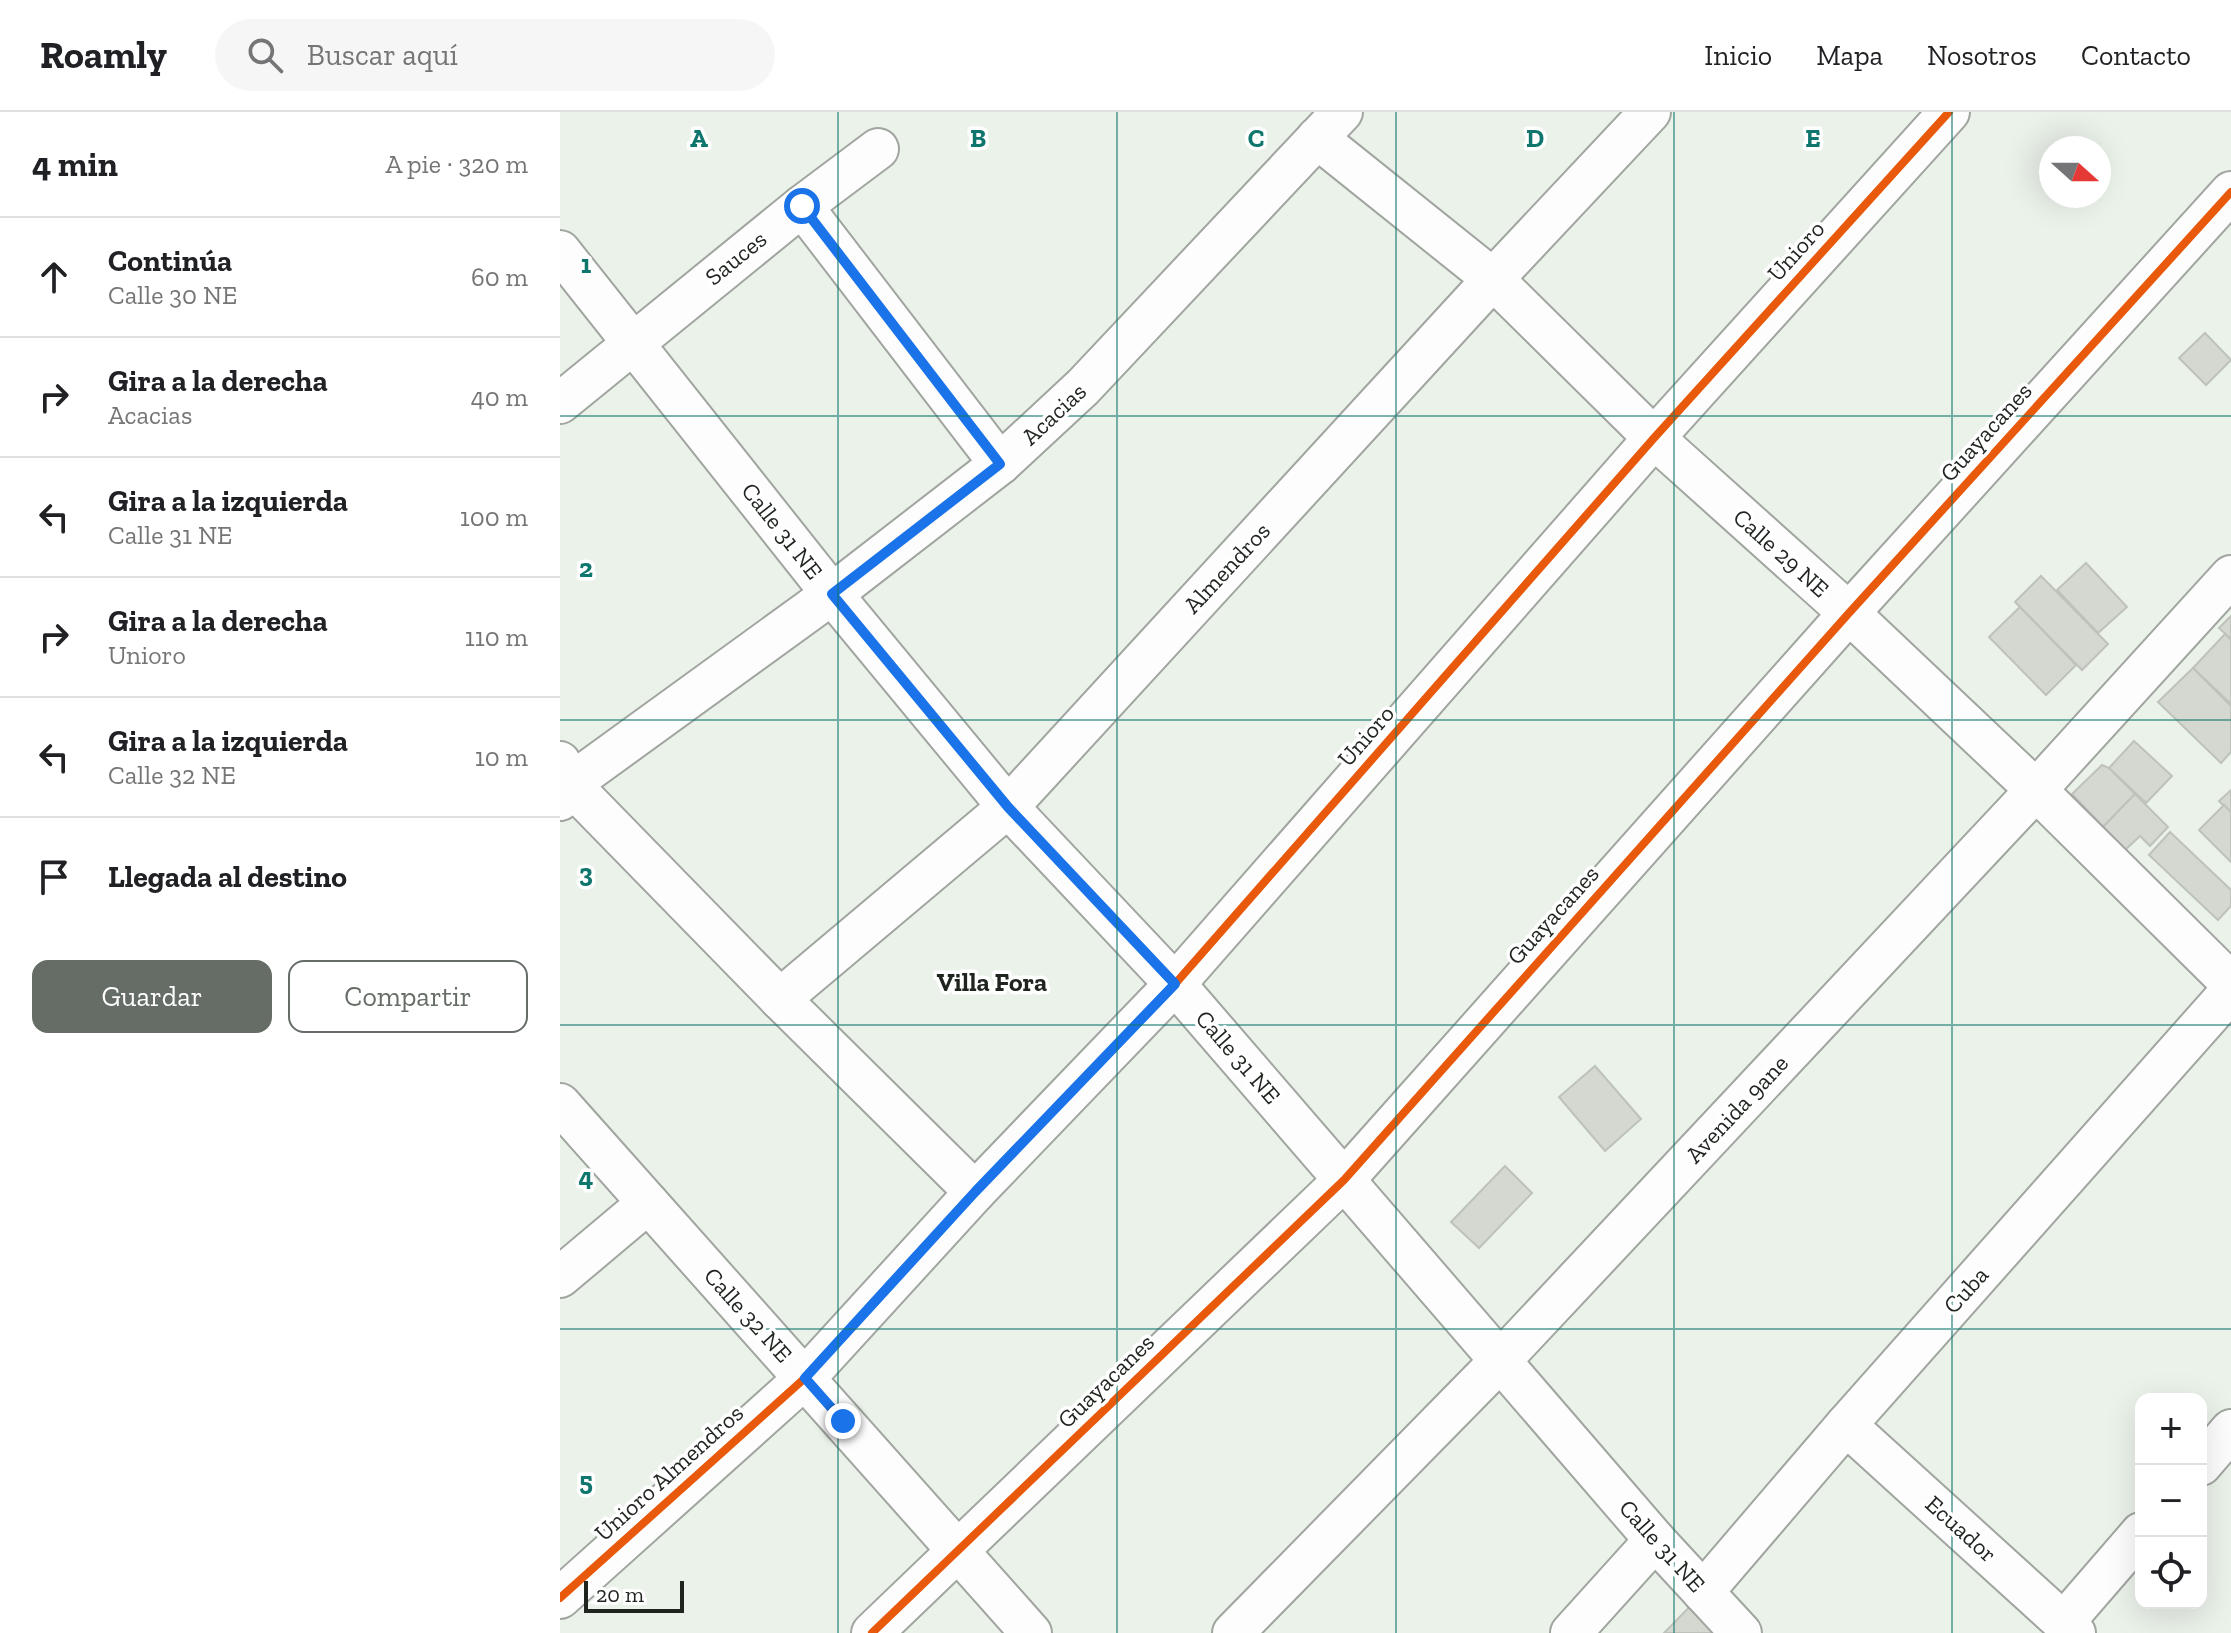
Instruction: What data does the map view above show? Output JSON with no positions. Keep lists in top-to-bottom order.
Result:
{
  "streets": {
    "street": [
      "Unioro",
      "Sauces",
      "Acacias",
      "Guayacanes",
      "Calle 31 NE",
      "Calle 29 NE",
      "Almendros",
      "Avenida 9ane",
      "Cuba",
      "Calle 32 NE",
      "Unioro Almendros",
      "Ecuador"
    ]
  },
  "crossings": [
    ["Unioro", "Calle 31 NE"],
    ["Unioro", "Calle 29 NE"],
    ["Unioro", "Calle 32 NE"],
    ["Unioro", "Unioro Almendros"],
    ["Sauces", "Calle 31 NE"],
    ["Acacias", "Calle 31 NE"],
    ["Acacias", "Calle 29 NE"],
    ["Guayacanes", "Calle 31 NE"],
    ["Guayacanes", "Calle 29 NE"],
    ["Guayacanes", "Calle 32 NE"],
    ["Calle 31 NE", "Almendros"],
    ["Calle 31 NE", "Avenida 9ane"],
    ["Calle 31 NE", "Cuba"],
    ["Calle 29 NE", "Almendros"],
    ["Calle 29 NE", "Avenida 9ane"],
    ["Cuba", "Ecuador"],
    ["Calle 32 NE", "Unioro Almendros"]
  ],
  "districts": ["Villa Fora"],
  "scale_bar": "20 m",
  "north": "right",
  "page": {
    "header": "Roamly",
    "search": "Buscar aquí",
    "nav": [
      "Inicio",
      "Mapa",
      "Nosotros",
      "Contacto"
    ],
    "heading": ["4 min", "A pie · 320 m"],
    "list": [
      ["Continúa", "Calle 30 NE", "60 m"],
      ["Gira a la derecha", "Acacias", "40 m"],
      ["Gira a la izquierda", "Calle 31 NE", "100 m"],
      ["Gira a la derecha", "Unioro", "110 m"],
      ["Gira a la izquierda", "Calle 32 NE", "10 m"],
      "Llegada al destino"
    ],
    "buttons": ["Guardar", "Compartir"],
    "map_buttons": ["+", "−"],
    "scale": "20 m"
  },
  "grid": {
    "columns": [
      "A",
      "B",
      "C",
      "D",
      "E"
    ],
    "rows": [
      "1",
      "2",
      "3",
      "4",
      "5"
    ]
  }
}
